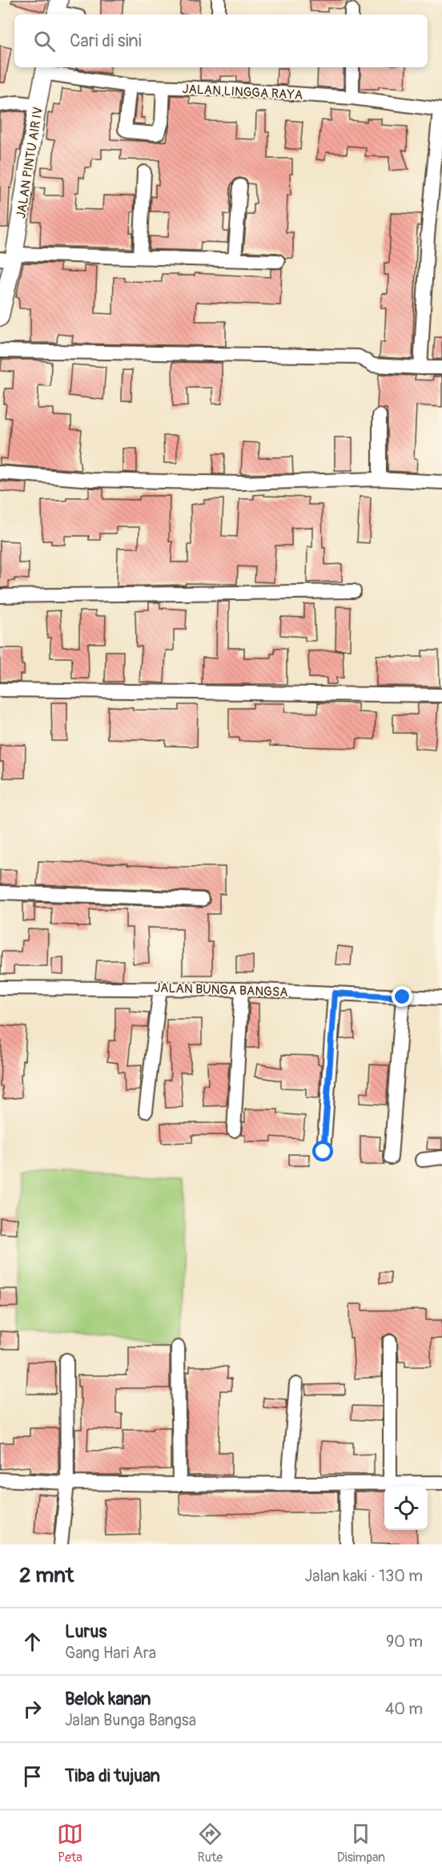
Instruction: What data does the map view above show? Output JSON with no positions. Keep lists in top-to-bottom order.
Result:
{
  "streets": {
    "main road": ["JALAN PINTU AIR IV"],
    "street": ["JALAN LINGGA RAYA", "JALAN BUNGA BANGSA"]
  },
  "crossings": [
    ["JALAN LINGGA RAYA", "JALAN PINTU AIR IV"]
  ],
  "page": {
    "search": "Cari di sini",
    "heading": ["2 mnt", "Jalan kaki · 130 m"],
    "list": [
      ["Lurus", "Gang Hari Ara", "90 m"],
      ["Belok kanan", "Jalan Bunga Bangsa", "40 m"],
      "Tiba di tujuan"
    ],
    "nav": ["Peta", "Rute", "Disimpan"]
  }
}
